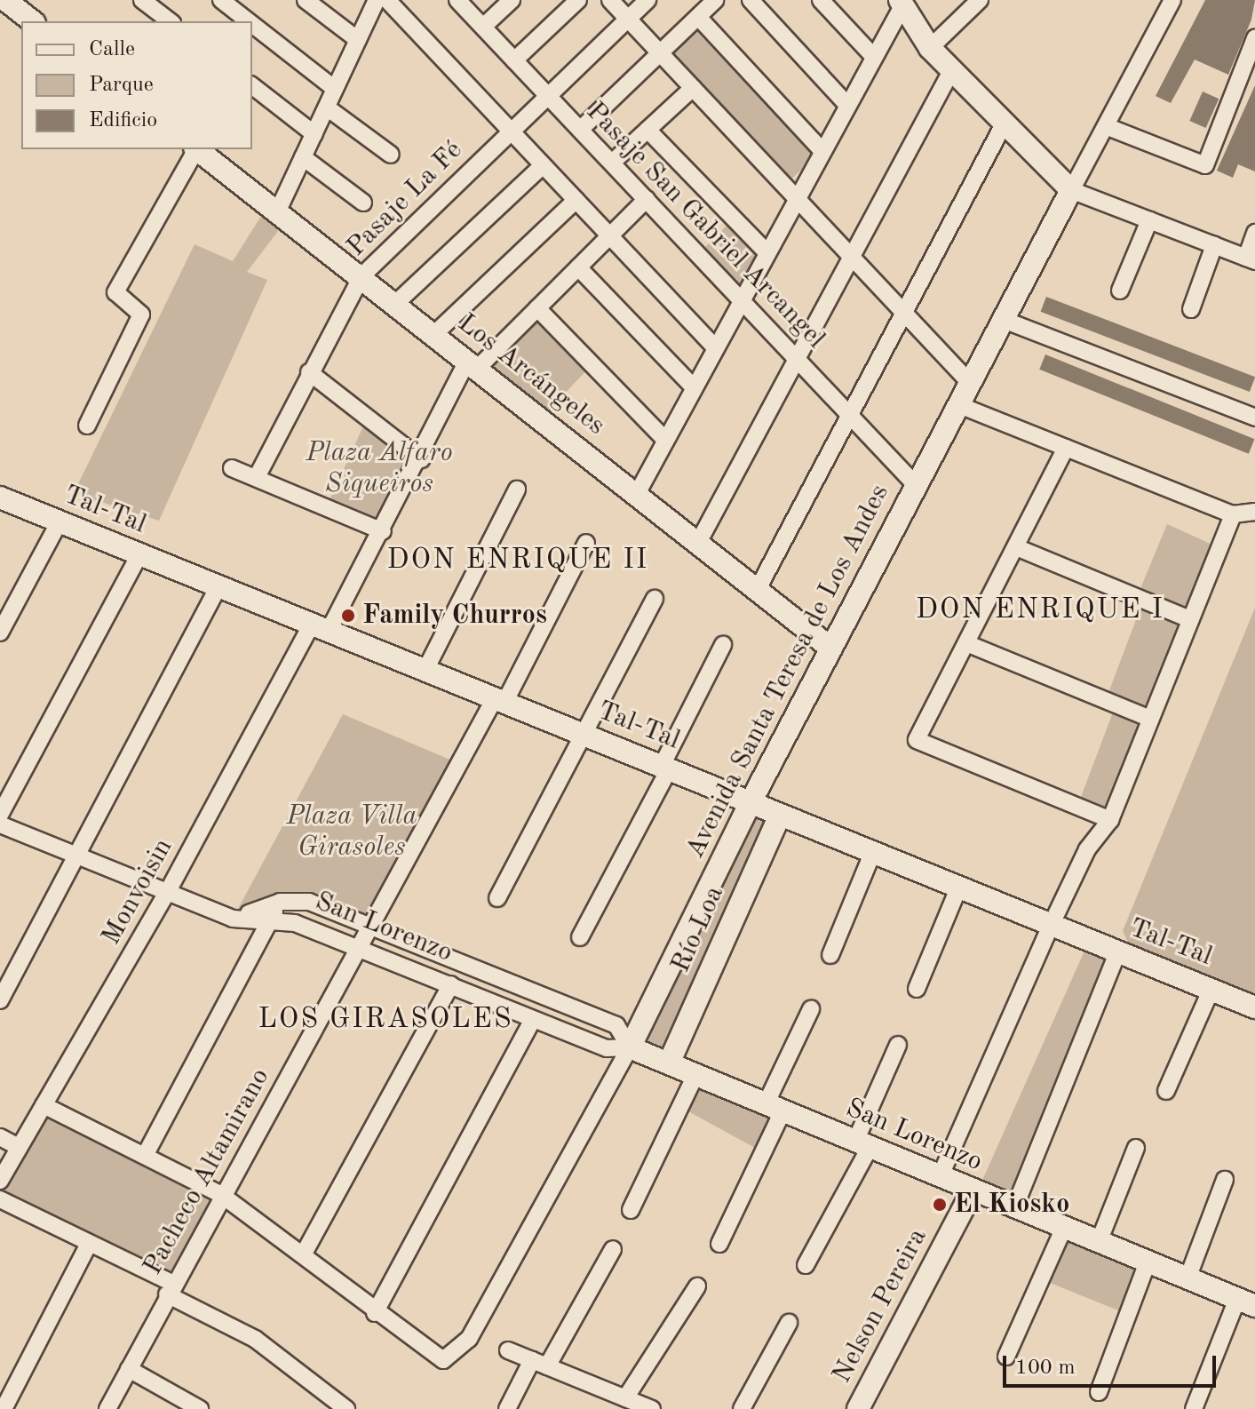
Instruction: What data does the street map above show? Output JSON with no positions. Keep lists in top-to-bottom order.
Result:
{
  "streets": {
    "street": [
      "Pasaje La Fé",
      "Pasaje San Gabriel Arcangel",
      "Los Arcángeles",
      "Tal-Tal",
      "Avenida Santa Teresa de Los Andes",
      "Monvoisin",
      "San Lorenzo",
      "Río Loa",
      "Pacheco Altamirano",
      "Nelson Pereira"
    ]
  },
  "crossings": [
    ["Pasaje La Fé", "Pasaje San Gabriel Arcangel"],
    ["Pasaje La Fé", "Los Arcángeles"],
    ["Pasaje San Gabriel Arcangel", "Avenida Santa Teresa de Los Andes"],
    ["Pasaje San Gabriel Arcangel", "Monvoisin"],
    ["Los Arcángeles", "Avenida Santa Teresa de Los Andes"],
    ["Los Arcángeles", "Monvoisin"],
    ["Tal-Tal", "Avenida Santa Teresa de Los Andes"],
    ["Tal-Tal", "Monvoisin"],
    ["Tal-Tal", "Río Loa"],
    ["Tal-Tal", "Pacheco Altamirano"],
    ["Avenida Santa Teresa de Los Andes", "San Lorenzo"],
    ["Monvoisin", "San Lorenzo"],
    ["San Lorenzo", "Río Loa"],
    ["San Lorenzo", "Pacheco Altamirano"],
    ["San Lorenzo", "Nelson Pereira"]
  ],
  "districts": ["DON ENRIQUE II", "DON ENRIQUE I", "LOS GIRASOLES"],
  "parks": ["Plaza Alfaro Siqueiros", "Plaza Villa Girasoles"],
  "places": ["Family Churros", "El Kiosko"],
  "legend": ["Calle", "Parque", "Edificio"],
  "scale_bar": "100 m"
}
